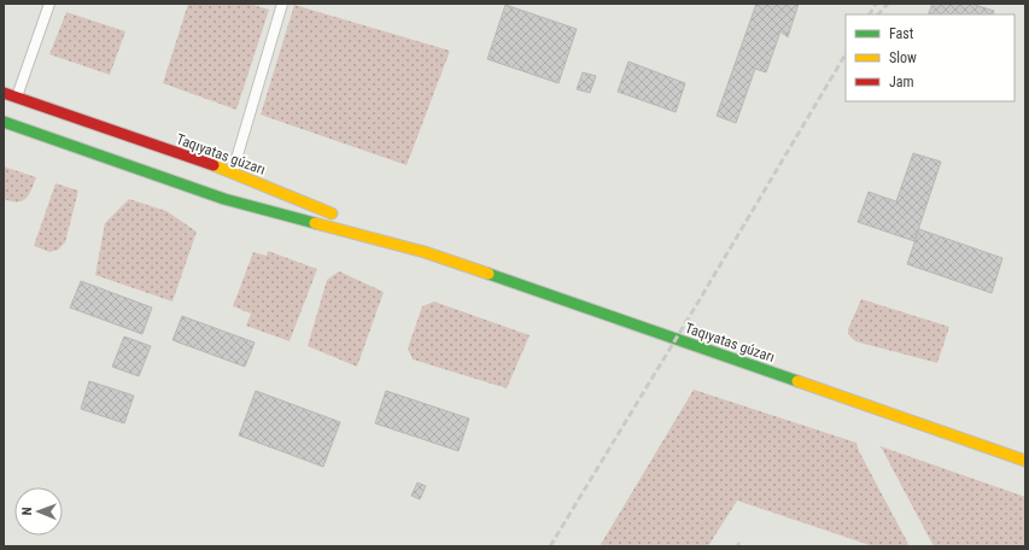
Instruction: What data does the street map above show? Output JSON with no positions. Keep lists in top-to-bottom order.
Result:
{
  "streets": {
    "highway": ["Taqıyatas gúzarı"]
  },
  "legend": ["Fast", "Slow", "Jam"],
  "north": "left"
}
